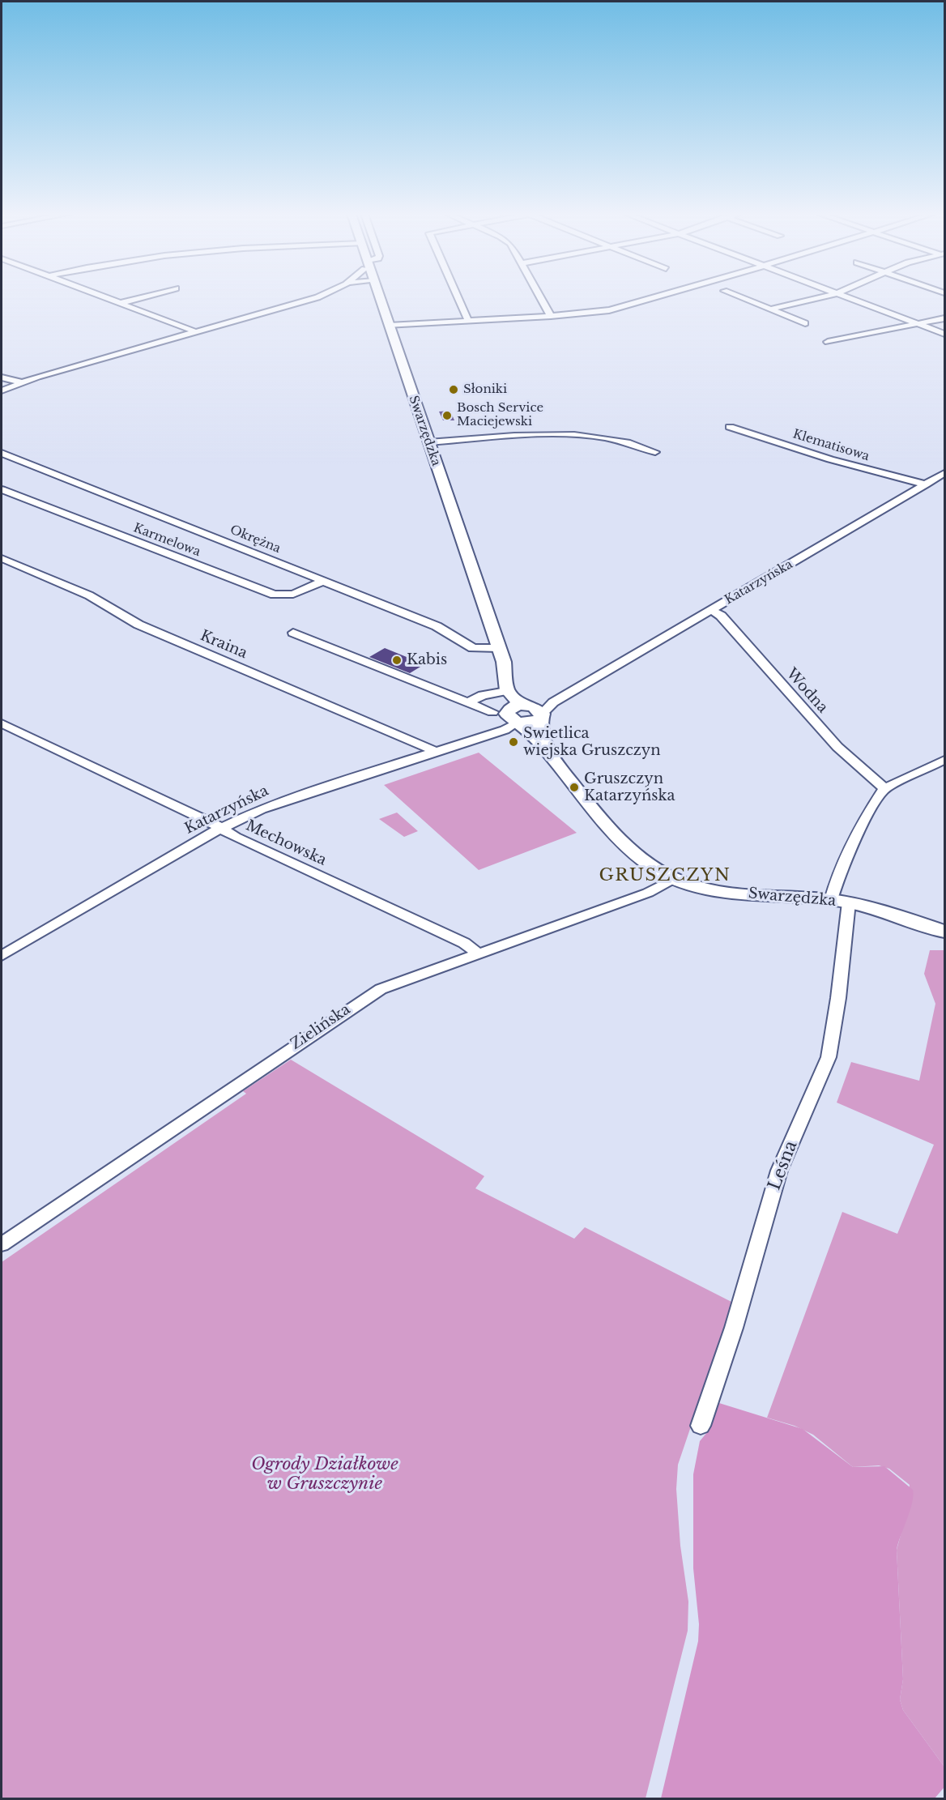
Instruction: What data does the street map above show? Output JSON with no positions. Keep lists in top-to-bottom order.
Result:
{
  "streets": {
    "street": [
      "Swarzędzka",
      "Klematisowa",
      "Okrężna",
      "Karmelowa",
      "Katarzyńska",
      "Kraina",
      "Wodna",
      "Mechowska",
      "Zielińska",
      "Leśna"
    ]
  },
  "crossings": [
    ["Swarzędzka", "Okrężna"],
    ["Swarzędzka", "Katarzyńska"],
    ["Swarzędzka", "Zielińska"],
    ["Swarzędzka", "Leśna"],
    ["Klematisowa", "Katarzyńska"],
    ["Okrężna", "Karmelowa"],
    ["Katarzyńska", "Kraina"],
    ["Katarzyńska", "Wodna"],
    ["Katarzyńska", "Mechowska"],
    ["Wodna", "Leśna"],
    ["Mechowska", "Zielińska"]
  ],
  "districts": ["GRUSZCZYN"],
  "parks": ["Ogrody Działkowe w Gruszczynie"],
  "places": [
    "Słoniki",
    "Bosch Service Maciejewski",
    "Kabis",
    "Swietlica wiejska Gruszczyn",
    "Gruszczyn Katarzyńska"
  ]
}
